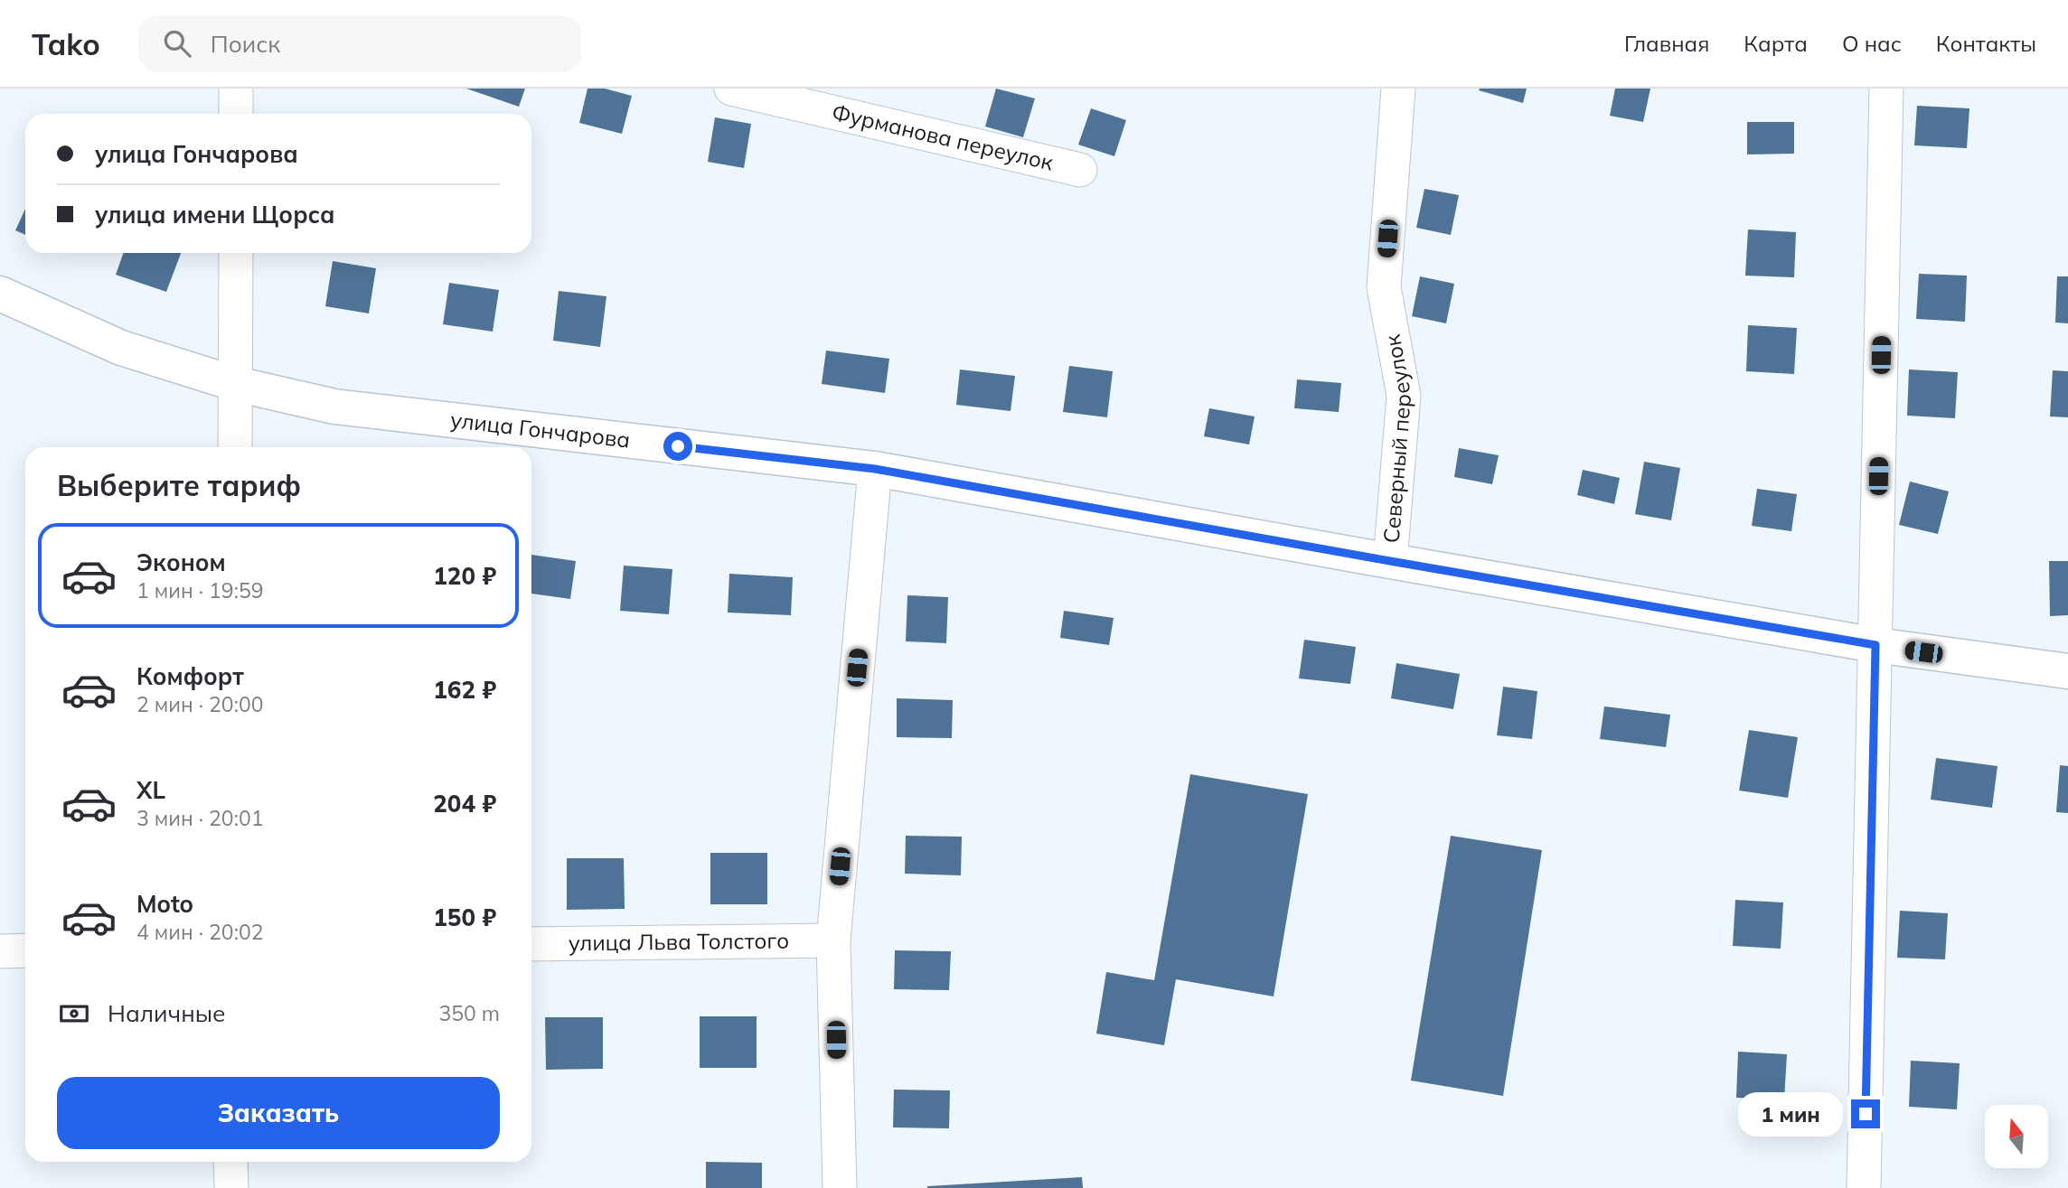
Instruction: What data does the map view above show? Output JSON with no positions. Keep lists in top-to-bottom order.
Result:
{
  "streets": {
    "street": [
      "Фурманова переулок",
      "улица Гончарова",
      "Северный переулок",
      "улица Льва Толстого"
    ]
  },
  "crossings": [
    ["улица Гончарова", "Северный переулок"]
  ],
  "north": "top",
  "page": {
    "header": "Tako",
    "search": "Поиск",
    "nav": [
      "Главная",
      "Карта",
      "О нас",
      "Контакты"
    ],
    "banner": ["улица Гончарова", "улица имени Щорса"],
    "heading": "Выберите тариф",
    "list": [
      {
        "name": "Эконом",
        "note": "1 мин · 19:59",
        "value": "120 ₽"
      },
      {
        "name": "Комфорт",
        "note": "2 мин · 20:00",
        "value": "162 ₽"
      },
      {
        "name": "XL",
        "note": "3 мин · 20:01",
        "value": "204 ₽"
      },
      {
        "name": "Moto",
        "note": "4 мин · 20:02",
        "value": "150 ₽"
      }
    ],
    "pay": ["Наличные", "350 m"],
    "buttons": "Заказать",
    "bubble": "1 мин"
  }
}
